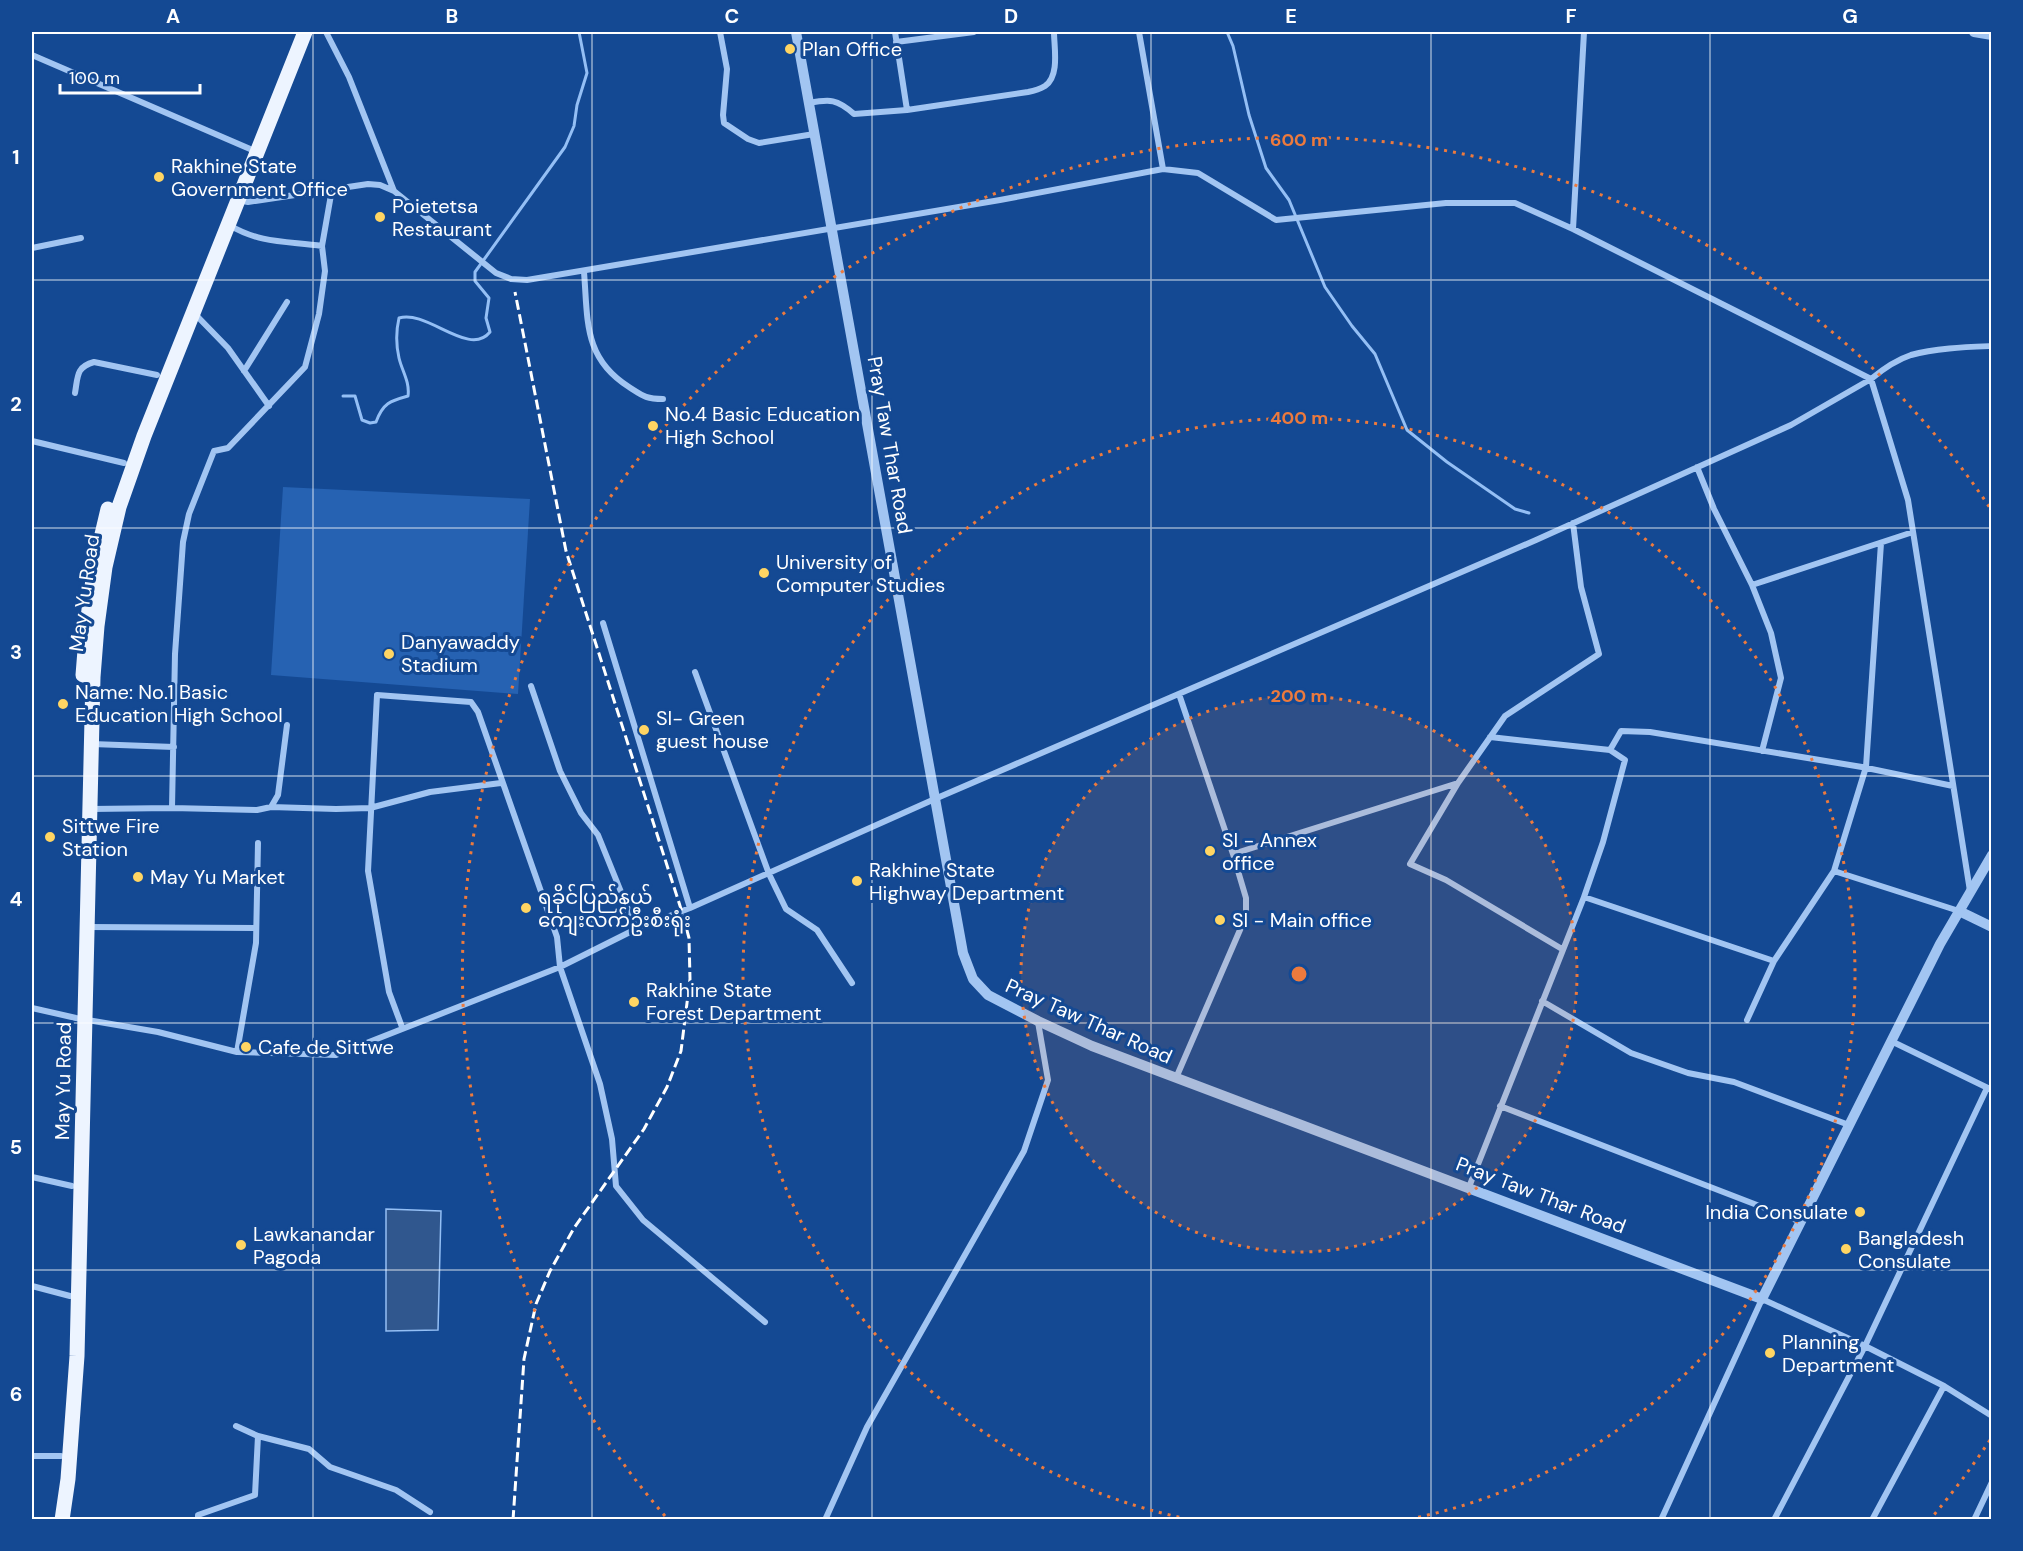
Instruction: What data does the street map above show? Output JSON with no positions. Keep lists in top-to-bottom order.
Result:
{
  "streets": {
    "main road": ["May Yu Road"],
    "street": ["Pray Taw Thar Road"]
  },
  "places": [
    "Plan Office",
    "Rakhine State Government Office",
    "Poietetsa Restaurant",
    "No.4 Basic Education High School",
    "University of Computer Studies",
    "Danyawaddy Stadium",
    "Name: No.1 Basic Education High School",
    "SI- Green guest house",
    "Sittwe Fire Station",
    "SI - Annex office",
    "May Yu Market",
    "Rakhine State Highway Department",
    "ရခိုင်ပြည်နယ် ကျေးလက်ဦးစီးရုံး",
    "SI - Main office",
    "Rakhine State Forest Department",
    "Cafe de Sittwe",
    "India Consulate",
    "Lawkanandar Pagoda",
    "Bangladesh Consulate",
    "Planning Department"
  ],
  "scale_bar": "100 m",
  "grid": {
    "columns": [
      "A",
      "B",
      "C",
      "D",
      "E",
      "F",
      "G"
    ],
    "rows": [
      "1",
      "2",
      "3",
      "4",
      "5",
      "6"
    ]
  },
  "rings": ["600 m", "400 m", "200 m"]
}
